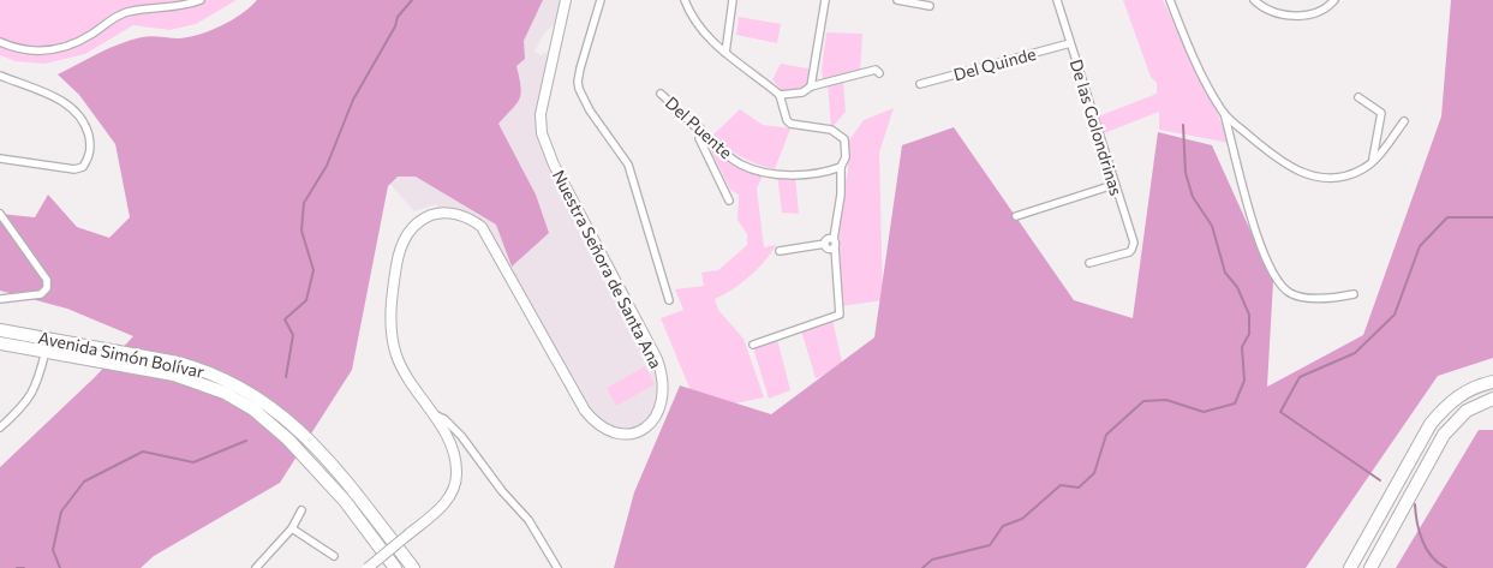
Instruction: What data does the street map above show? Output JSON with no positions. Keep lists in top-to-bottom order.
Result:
{
  "streets": {
    "highway": ["Avenida Simón Bolívar"],
    "street": [
      "Del Quinde",
      "Del Puente",
      "De las Golondrinas",
      "Nuestra Señora de Santa Ana"
    ]
  },
  "crossings": [
    ["Del Quinde", "De las Golondrinas"]
  ]
}
